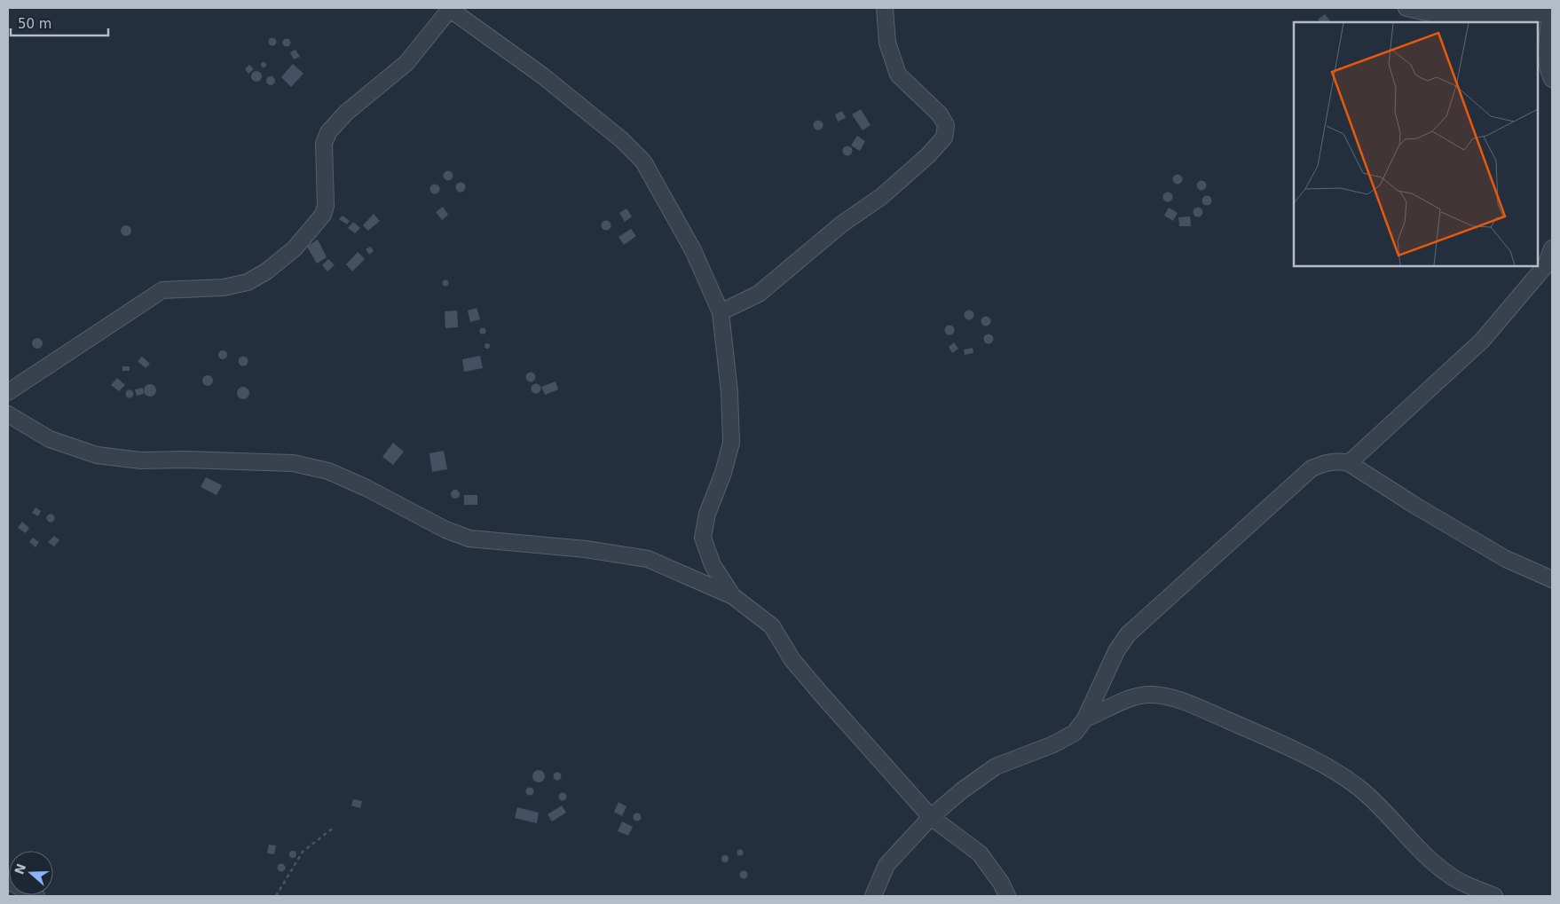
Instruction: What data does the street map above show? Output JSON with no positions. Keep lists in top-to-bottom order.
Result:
{
  "scale_bar": "50 m",
  "north": "left"
}
